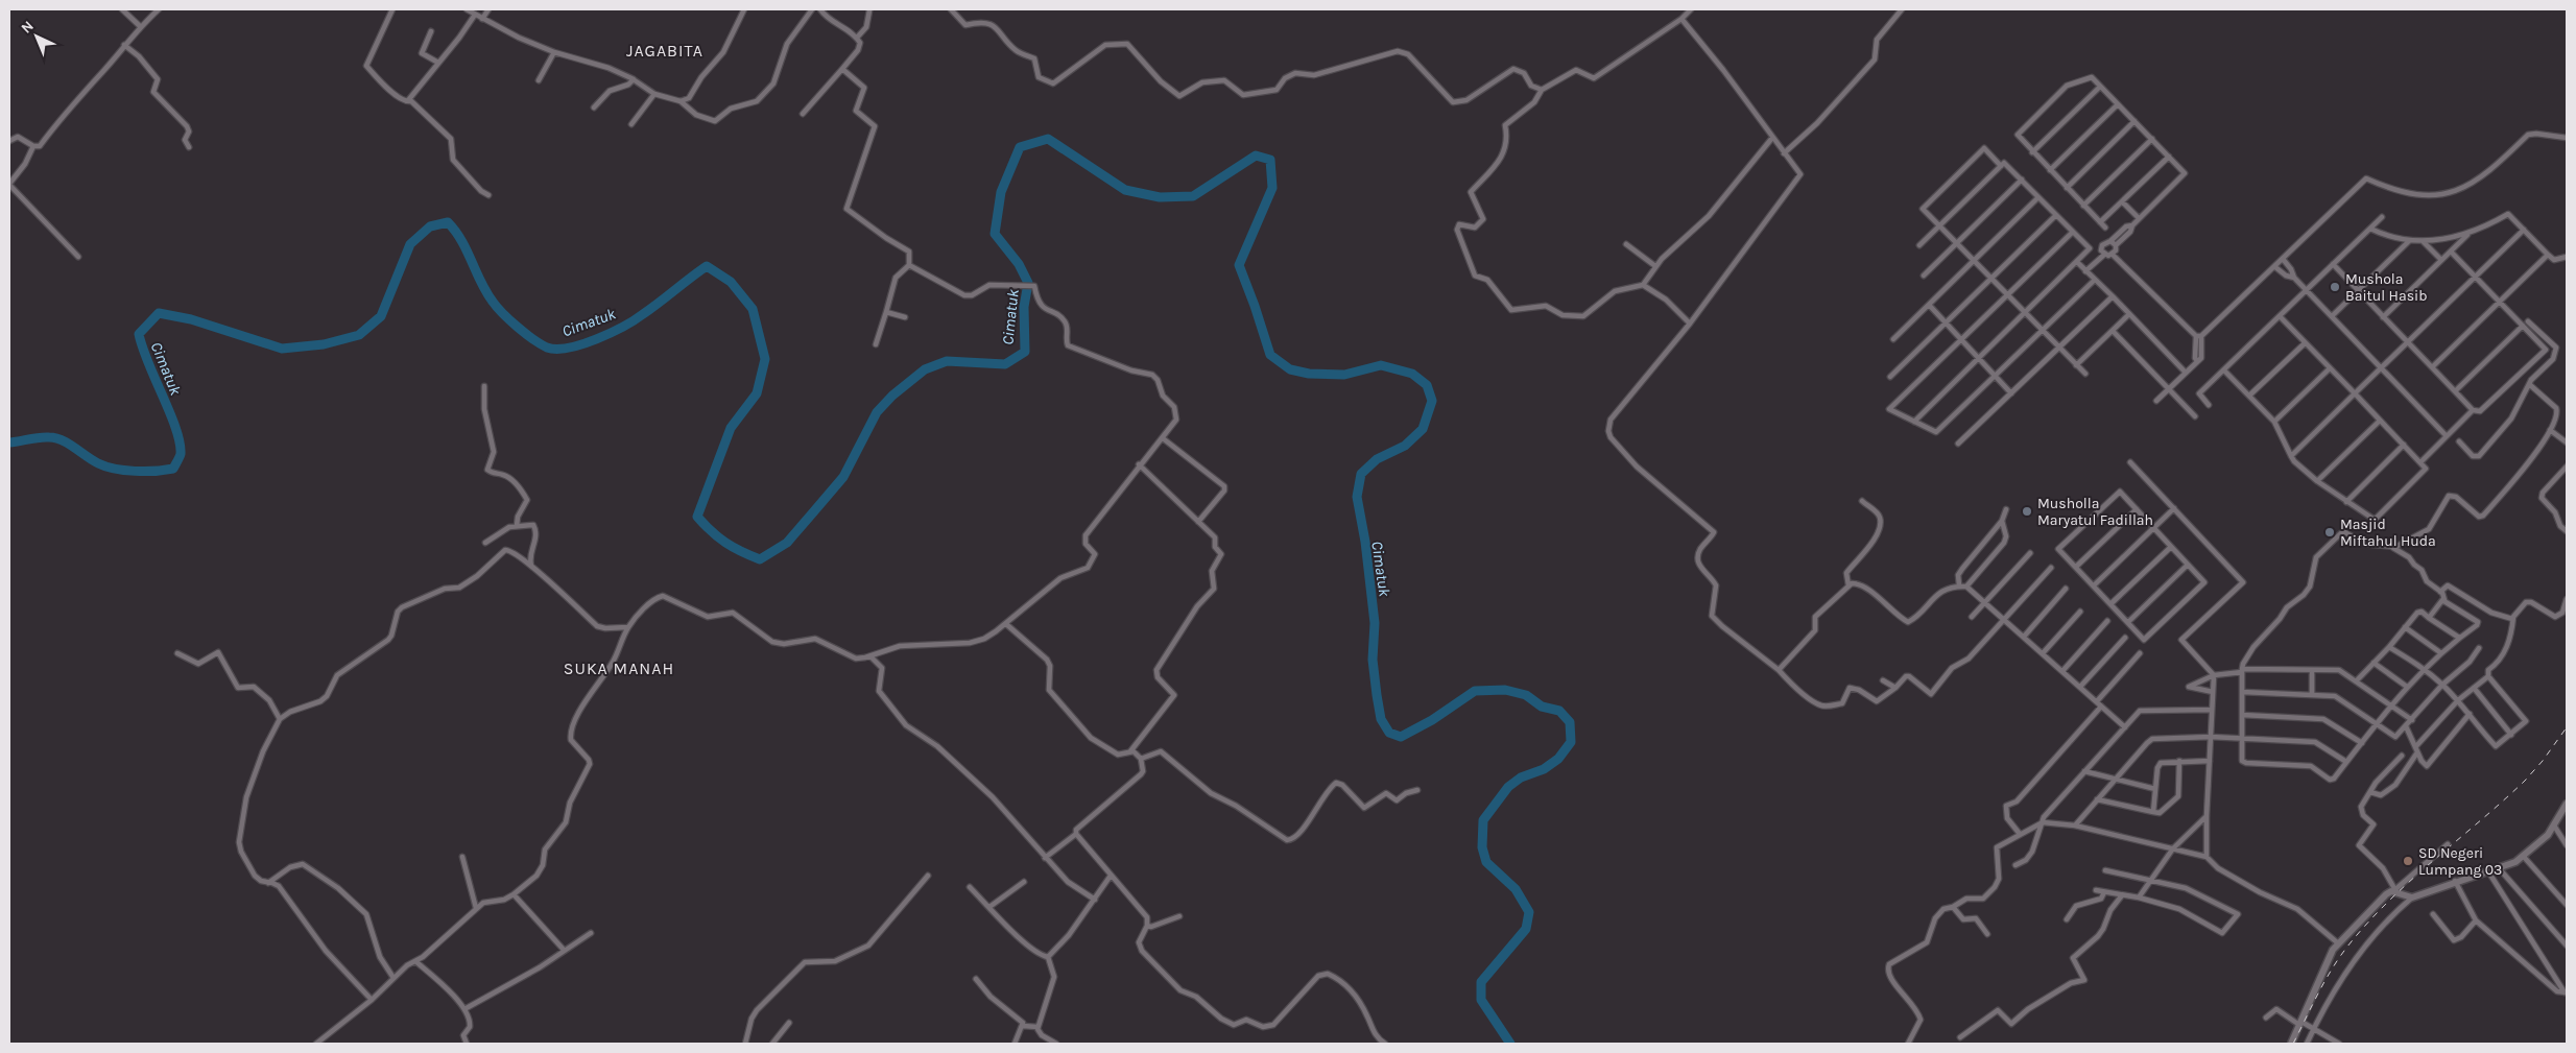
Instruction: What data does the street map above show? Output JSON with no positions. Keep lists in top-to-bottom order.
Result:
{
  "districts": ["JAGABITA", "SUKA MANAH"],
  "water": ["Cimatuk"],
  "places": [
    "Mushola Baitul Hasib",
    "Musholla Maryatul Fadillah",
    "Masjid Miftahul Huda",
    "SD Negeri Lumpang 03"
  ],
  "north": "top left"
}
